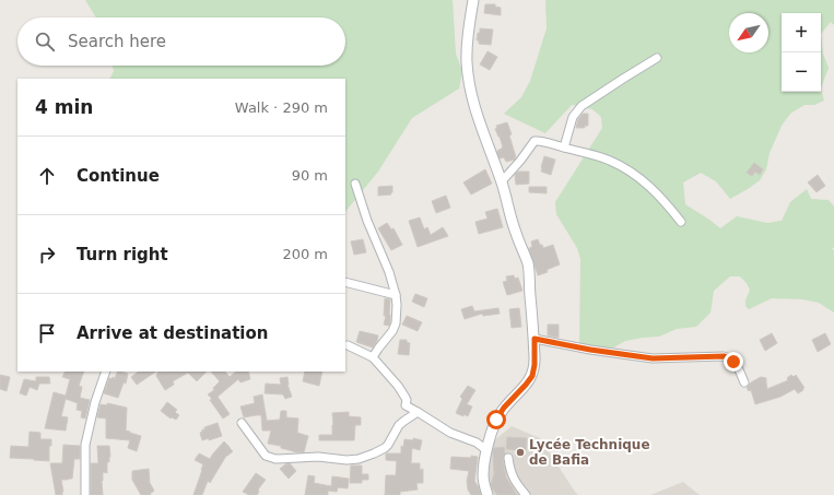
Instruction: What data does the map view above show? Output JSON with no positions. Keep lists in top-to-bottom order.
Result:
{
  "places": ["Lycée Technique de Bafia"],
  "north": "bottom left",
  "page": {
    "map_buttons": ["+", "−"],
    "search": "Search here",
    "heading": ["4 min", "Walk · 290 m"],
    "list": [
      ["Continue", "90 m"],
      ["Turn right", "200 m"],
      "Arrive at destination"
    ]
  }
}
